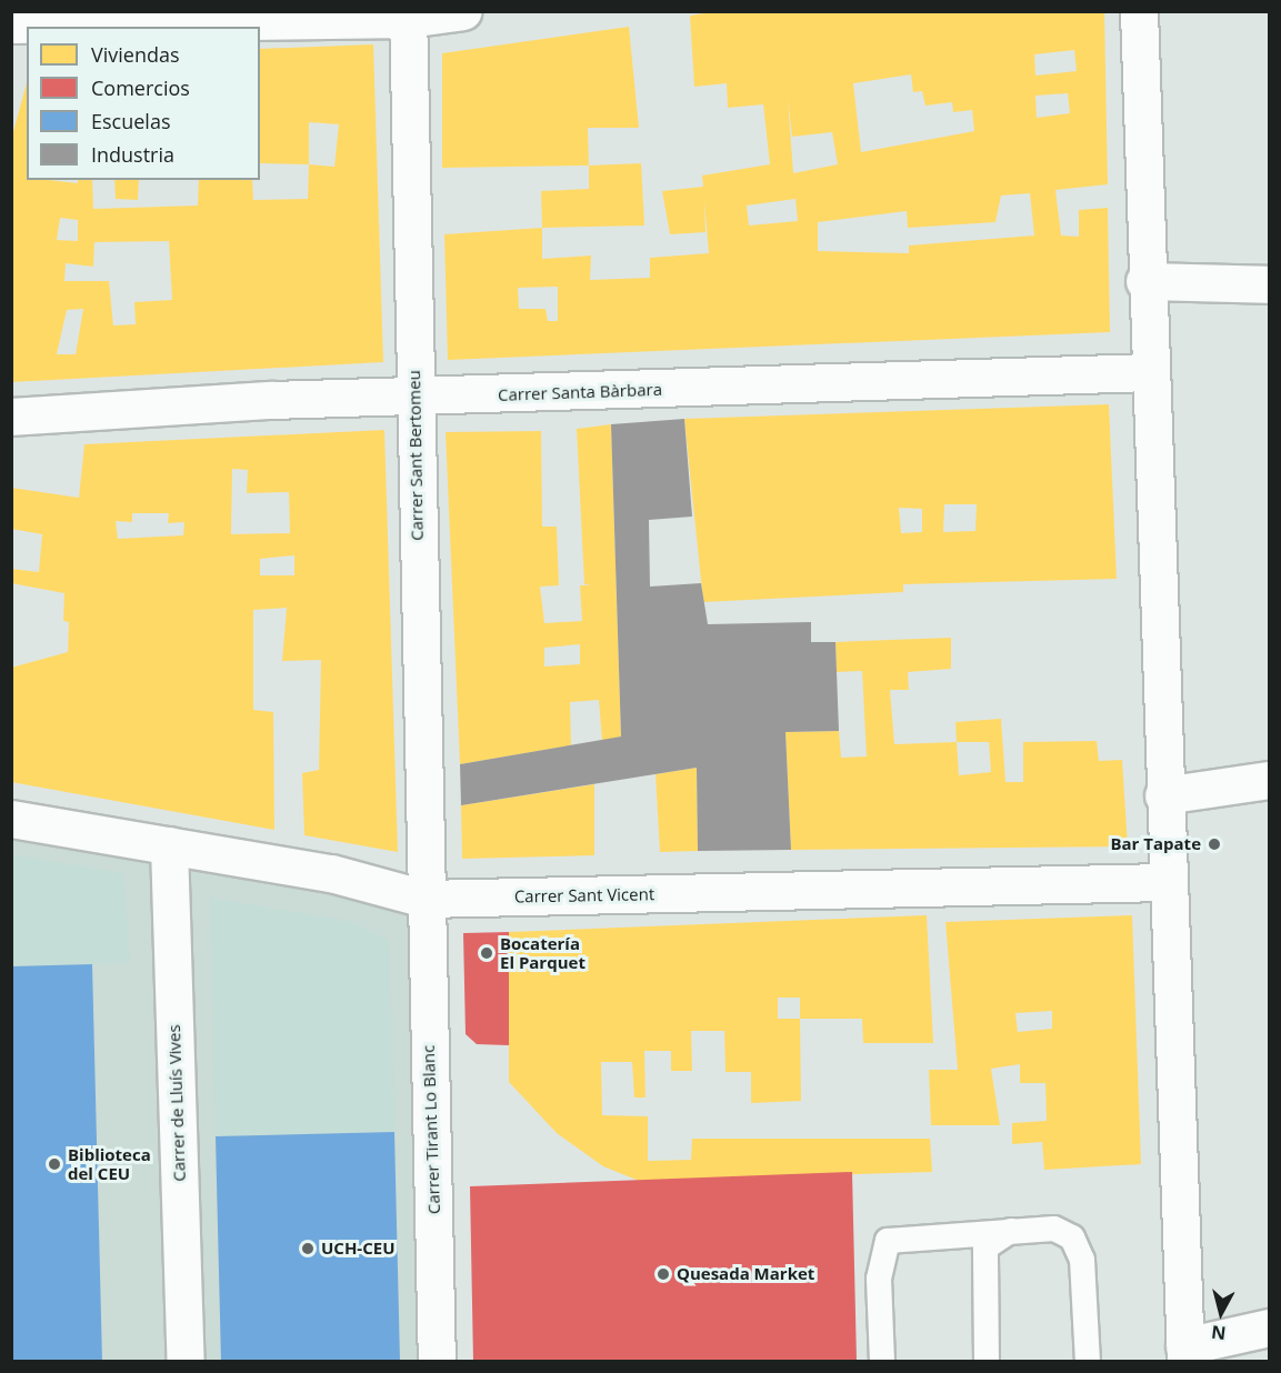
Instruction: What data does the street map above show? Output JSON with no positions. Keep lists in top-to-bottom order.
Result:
{
  "streets": {
    "street": [
      "Carrer Santa Bàrbara",
      "Carrer Sant Bertomeu",
      "Carrer Sant Vicent",
      "Carrer de Lluís Vives",
      "Carrer Tirant Lo Blanc"
    ]
  },
  "crossings": [
    ["Carrer Santa Bàrbara", "Carrer Sant Bertomeu"],
    ["Carrer Sant Bertomeu", "Carrer Sant Vicent"],
    ["Carrer Sant Bertomeu", "Carrer Tirant Lo Blanc"],
    ["Carrer Sant Vicent", "Carrer de Lluís Vives"],
    ["Carrer Sant Vicent", "Carrer Tirant Lo Blanc"]
  ],
  "places": [
    "Bar Tapate",
    "Bocatería El Parquet",
    "Biblioteca del CEU",
    "UCH-CEU",
    "Quesada Market"
  ],
  "legend": [
    "Viviendas",
    "Comercios",
    "Escuelas",
    "Industria"
  ],
  "north": "bottom"
}
